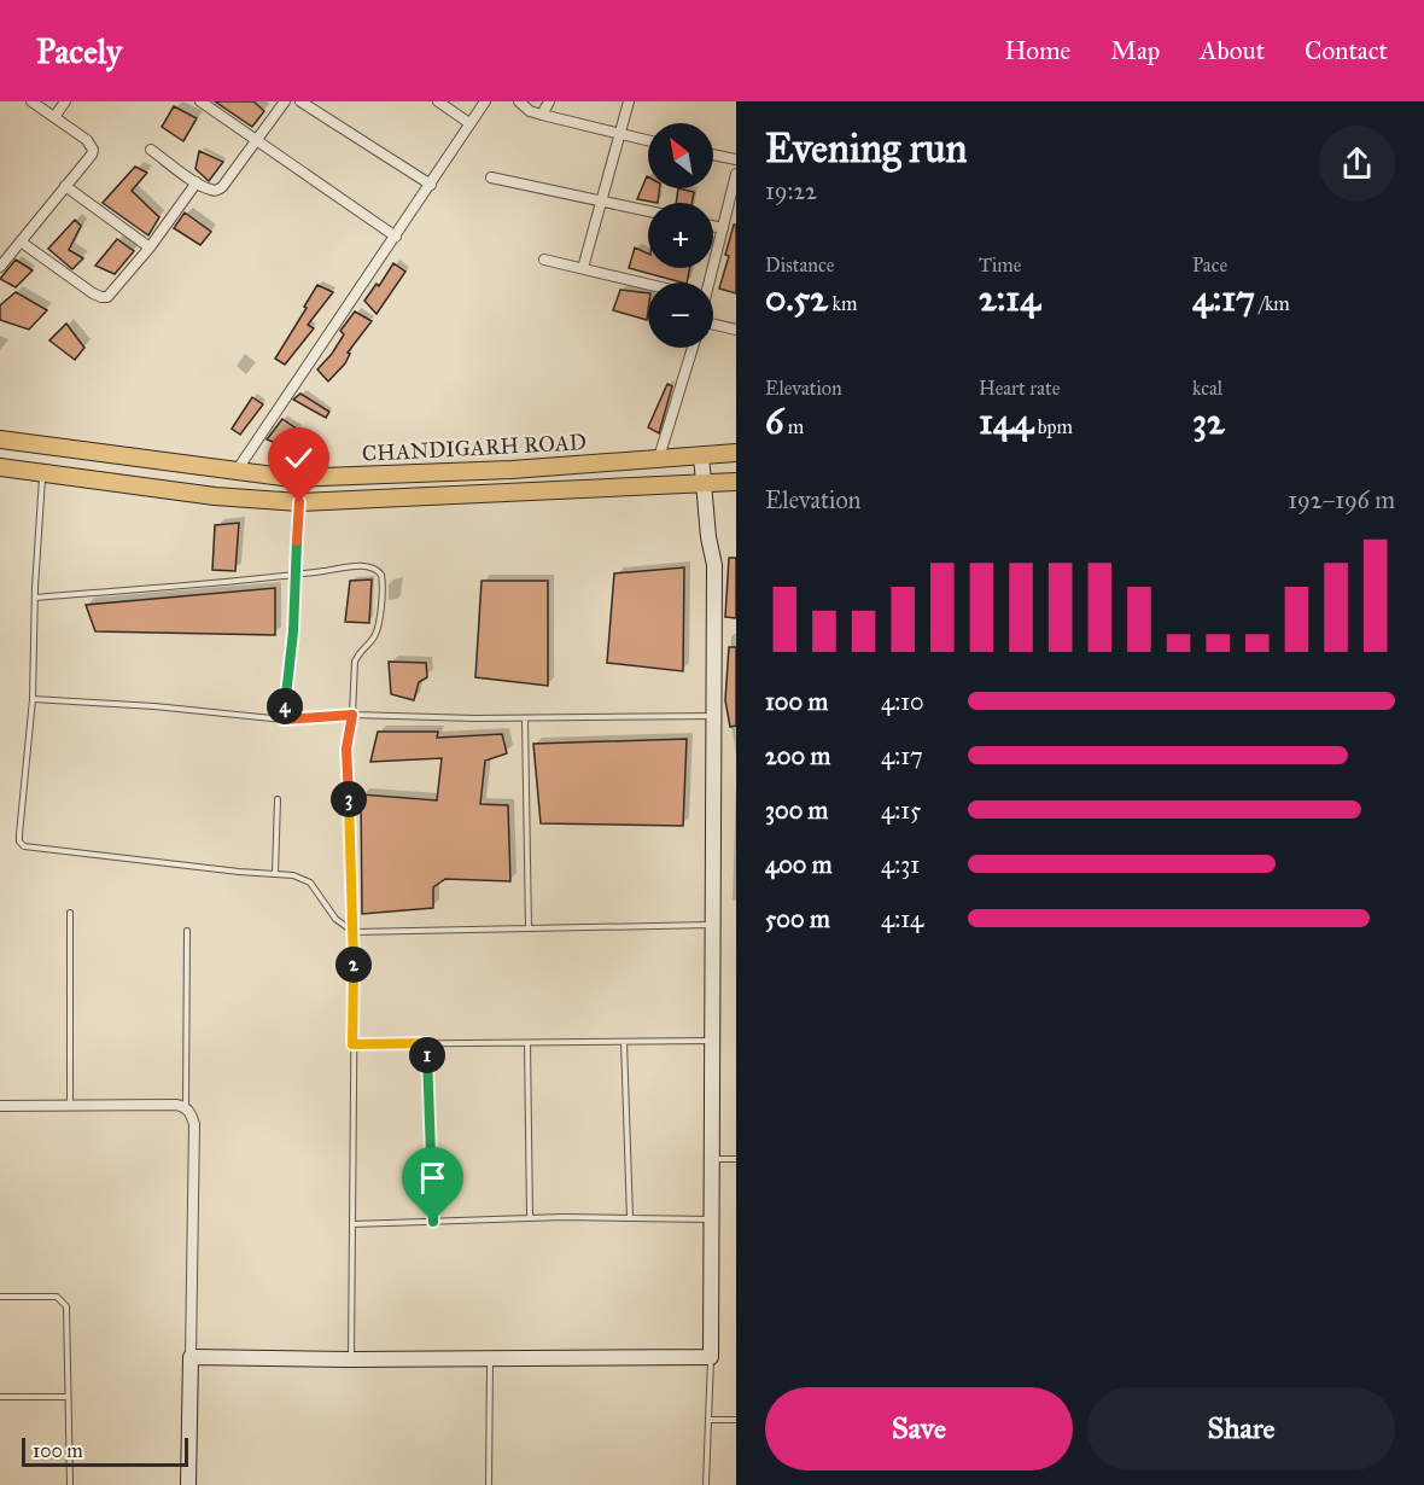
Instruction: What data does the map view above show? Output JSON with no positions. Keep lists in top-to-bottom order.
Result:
{
  "streets": {
    "main road": ["CHANDIGARH ROAD"]
  },
  "scale_bar": "100 m",
  "north": "top left",
  "page": {
    "header": "Pacely",
    "nav": [
      "Home",
      "Map",
      "About",
      "Contact"
    ],
    "heading": ["Evening run", "19:22"],
    "map_buttons": ["+", "−"],
    "stats": [
      ["Distance", "0.52 km"],
      ["Time", "2:14"],
      ["Pace", "4:17 /km"],
      ["Elevation", "6 m"],
      ["Heart rate", "144 bpm"],
      ["kcal", "32"]
    ],
    "chart": ["Elevation", "192–196 m"],
    "list": [
      {
        "name": "100 m",
        "note": "4:10"
      },
      {
        "name": "200 m",
        "note": "4:17"
      },
      {
        "name": "300 m",
        "note": "4:15"
      },
      {
        "name": "400 m",
        "note": "4:31"
      },
      {
        "name": "500 m",
        "note": "4:14"
      }
    ],
    "pins": [
      "4",
      "3",
      "2",
      "1"
    ],
    "buttons": ["Save", "Share"],
    "scale": "100 m"
  }
}
